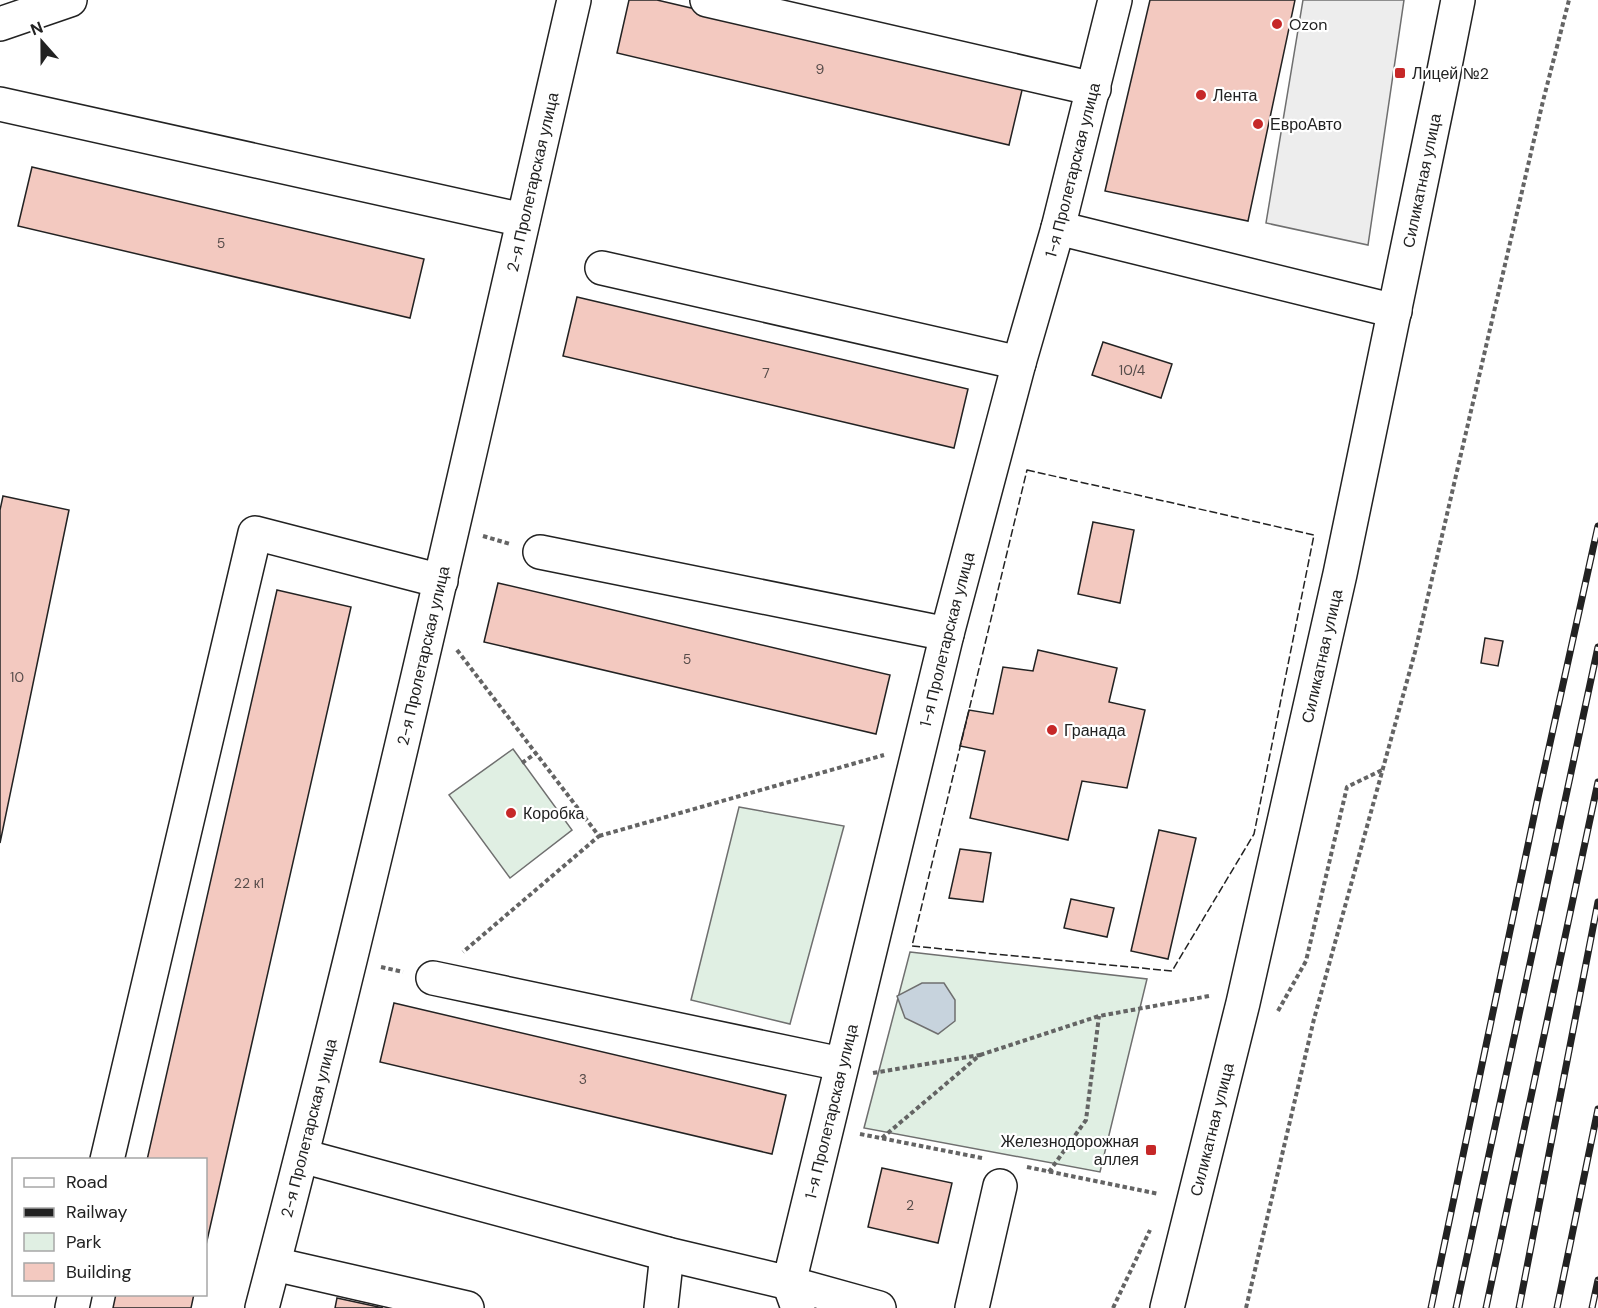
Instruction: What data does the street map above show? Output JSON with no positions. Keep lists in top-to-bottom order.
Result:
{
  "streets": {
    "street": ["1-я Пролетарская улица", "Силикатная улица", "2-я Пролетарская улица"]
  },
  "places": {
    "other": [
      "Ozon",
      "Лента",
      "ЕвроАвто",
      "Гранада",
      "Коробка"
    ],
    "transit": ["Лицей №2", "Железнодорожная аллея"]
  },
  "house_numbers": [
    "9",
    "5",
    "10/4",
    "7",
    "5",
    "10",
    "22 к1",
    "3",
    "2"
  ],
  "legend": [
    "Road",
    "Railway",
    "Park",
    "Building"
  ],
  "north": "top"
}
